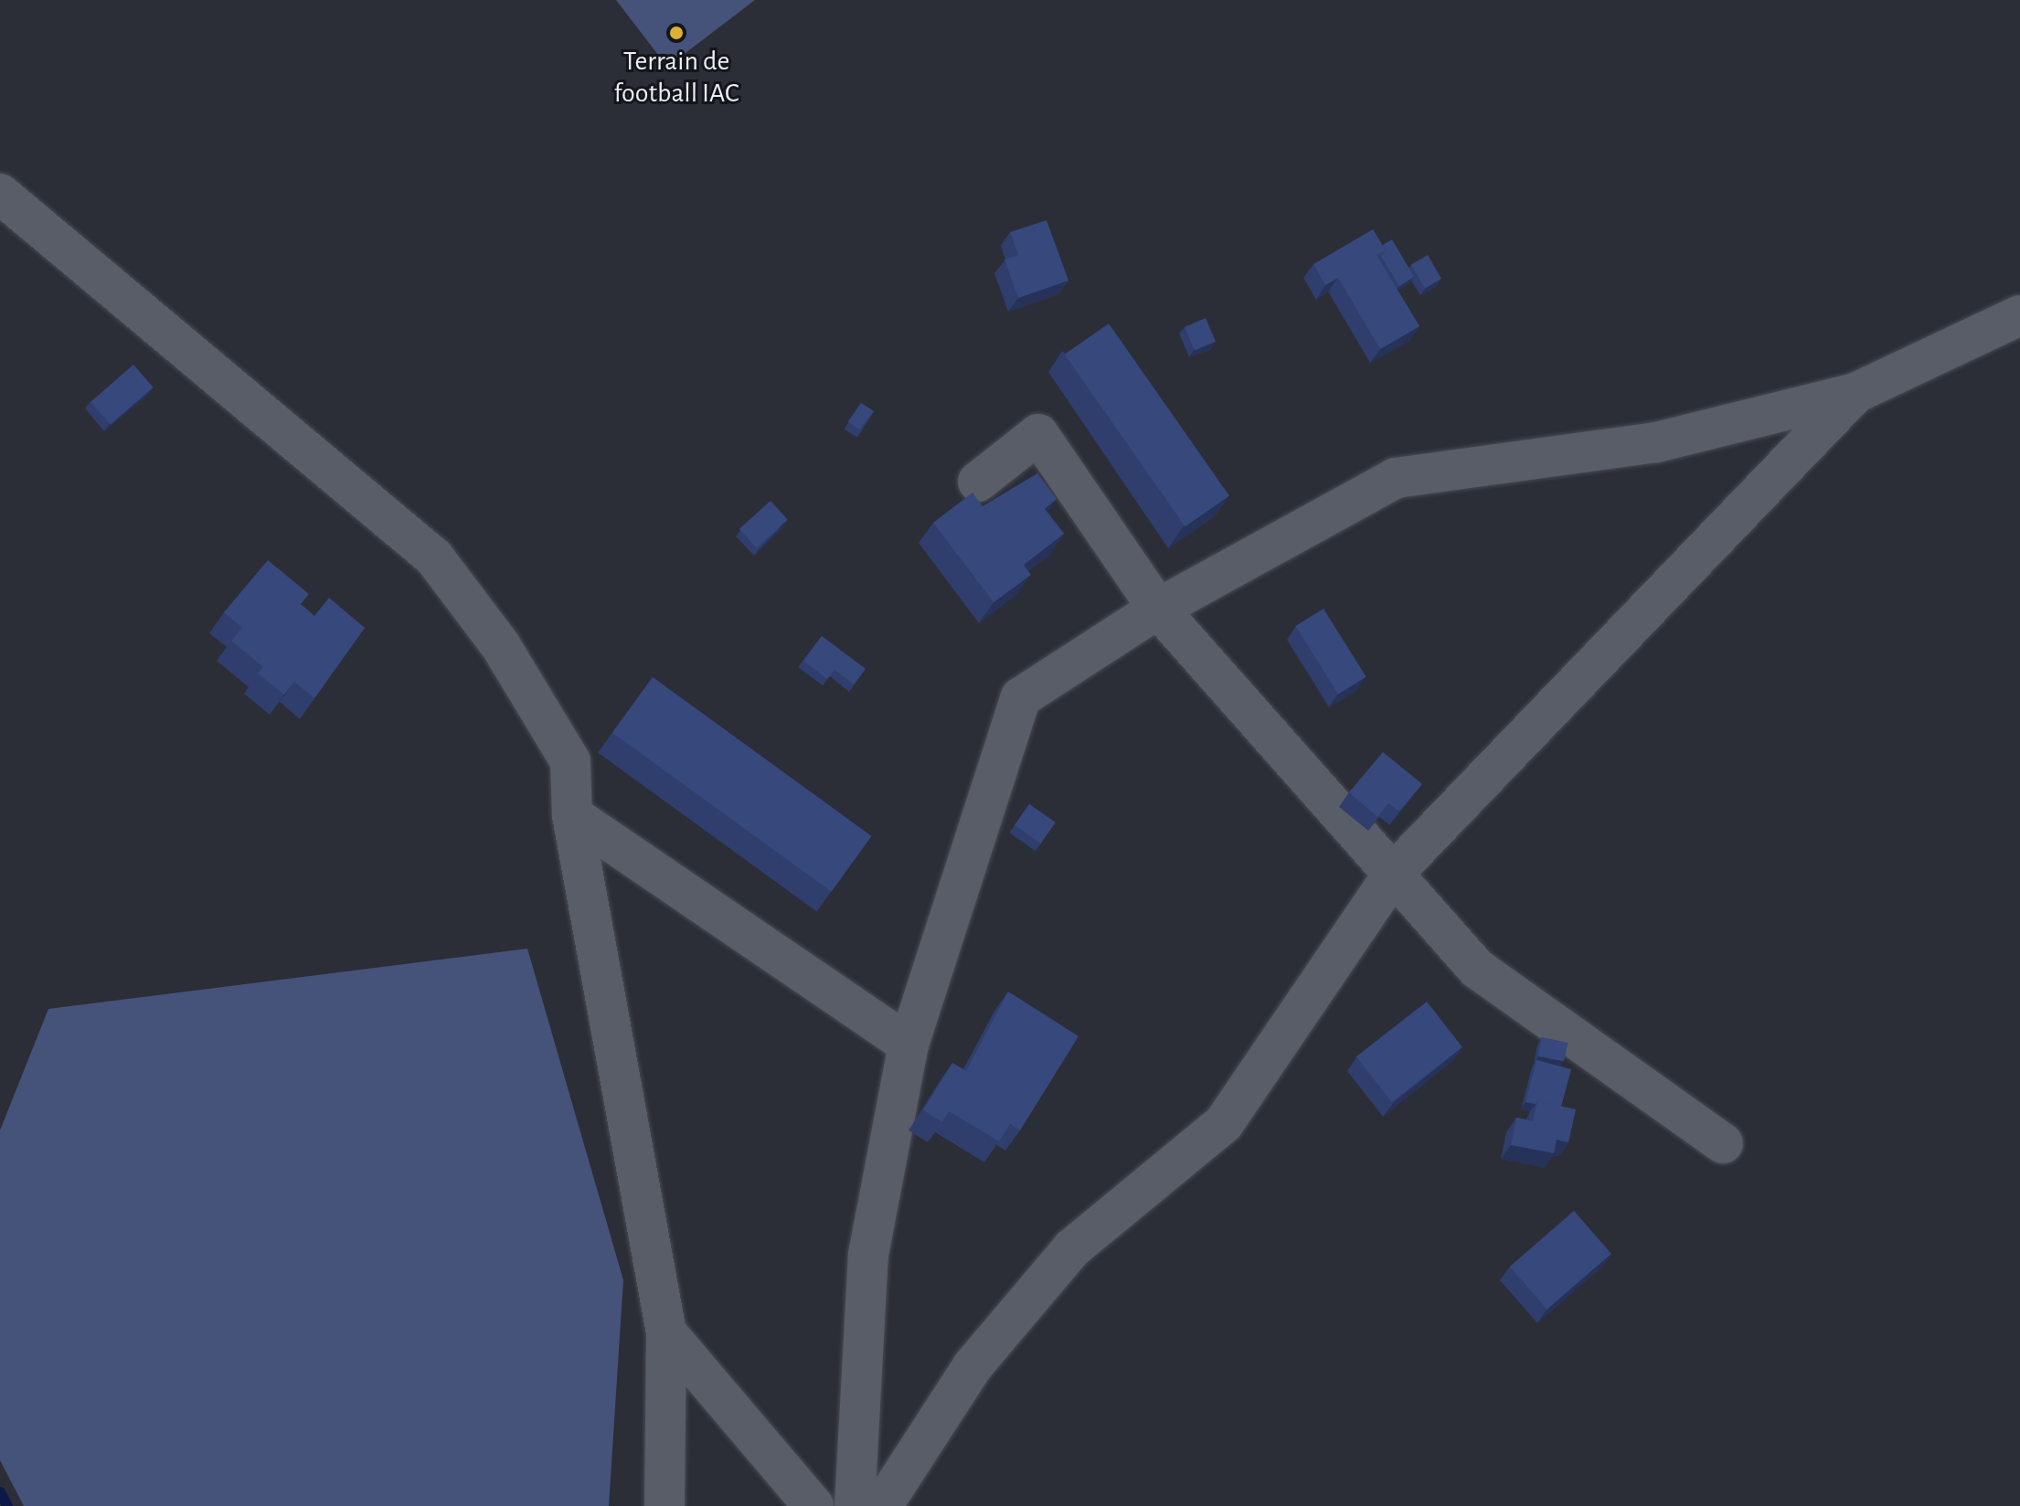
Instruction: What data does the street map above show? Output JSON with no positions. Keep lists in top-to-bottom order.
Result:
{
  "places": ["Terrain de football IAC"]
}
